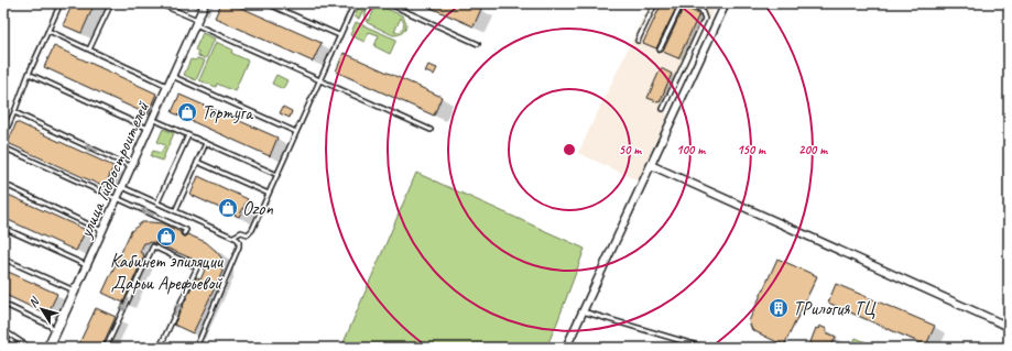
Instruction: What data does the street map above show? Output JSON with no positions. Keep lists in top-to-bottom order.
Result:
{
  "streets": {
    "street": ["улица Гидростроителей"]
  },
  "places": {
    "shop": ["Тортуга", "Ozon", "Кабинет эпиляции Дарьи Арефьевой"],
    "building": ["ТРилогия ТЦ"]
  },
  "north": "top left",
  "rings": [
    "50 m",
    "100 m",
    "150 m",
    "200 m"
  ]
}
